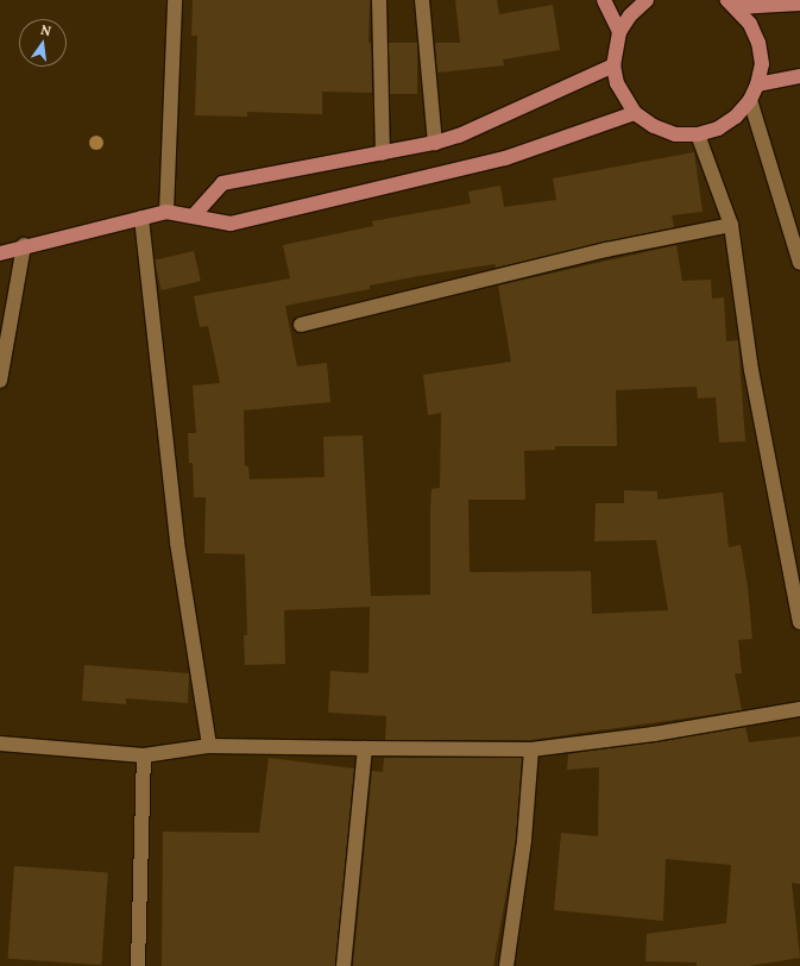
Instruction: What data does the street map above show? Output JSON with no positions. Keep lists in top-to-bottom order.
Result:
{
  "north": "top"
}
